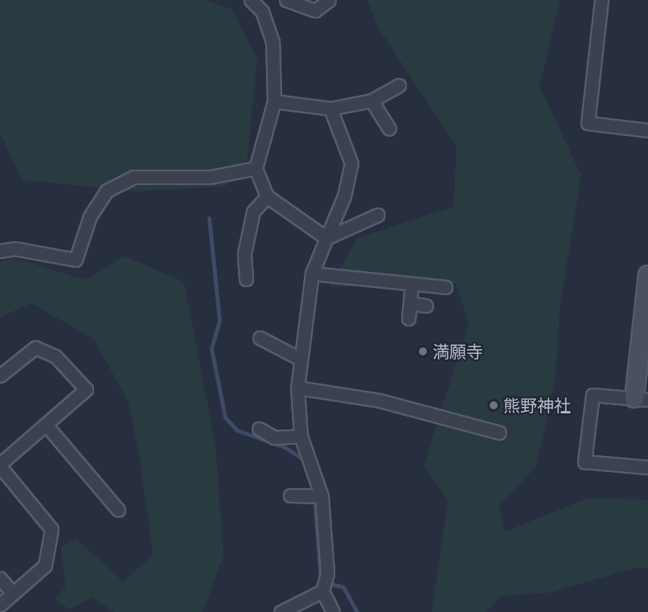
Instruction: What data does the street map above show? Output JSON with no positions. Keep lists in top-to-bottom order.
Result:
{
  "places": ["満願寺", "熊野神社"]
}
